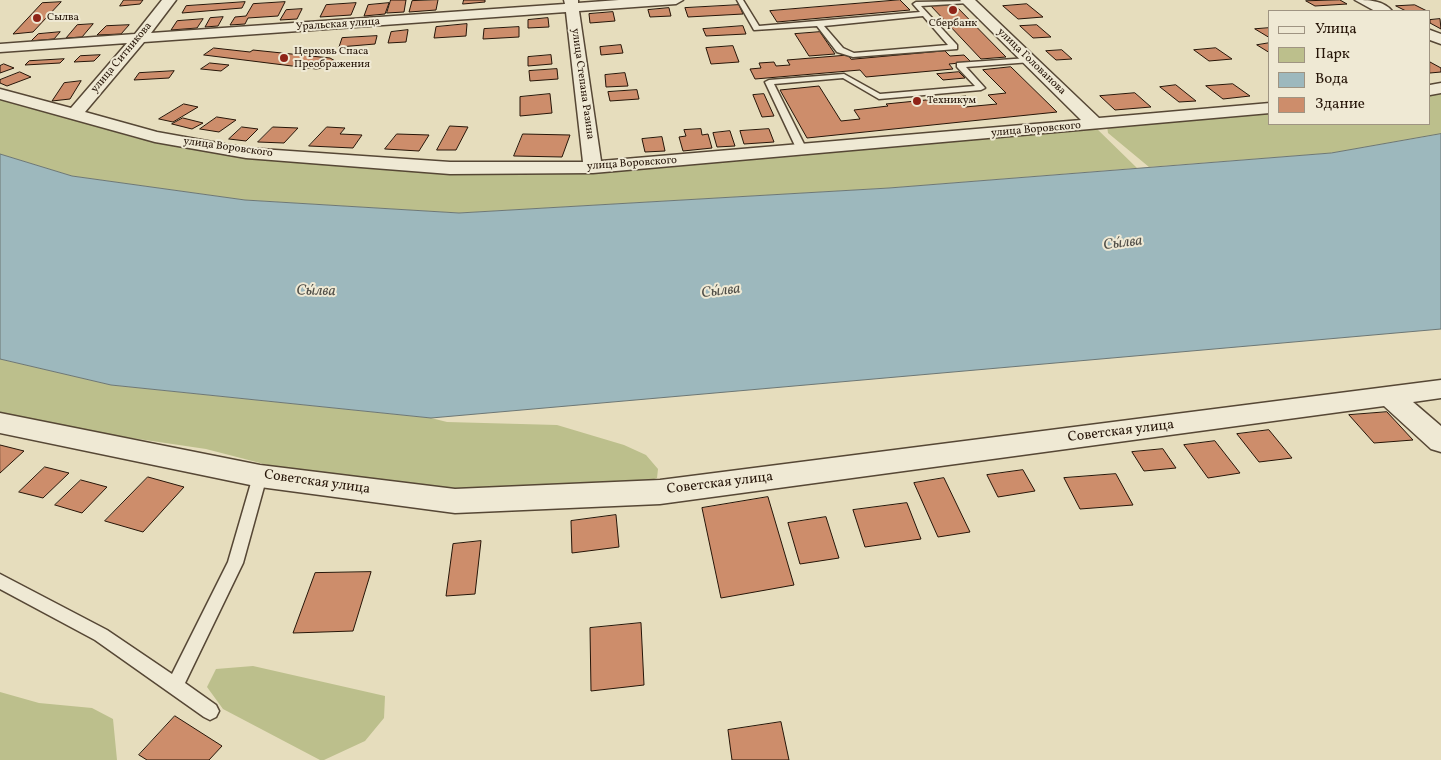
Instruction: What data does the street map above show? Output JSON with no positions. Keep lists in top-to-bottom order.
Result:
{
  "streets": {
    "street": [
      "Уральская улица",
      "улица Ситникова",
      "улица Голованова",
      "улица Степана Разина",
      "улица Воровского",
      "Советская улица"
    ]
  },
  "crossings": [
    ["Уральская улица", "улица Ситникова"],
    ["Уральская улица", "улица Степана Разина"],
    ["улица Ситникова", "улица Воровского"],
    ["улица Голованова", "улица Воровского"],
    ["улица Степана Разина", "улица Воровского"]
  ],
  "water": ["Сы́лва"],
  "places": [
    "Сбербанк",
    "Сылва",
    "Церковь Спаса Преображения",
    "Техникум"
  ],
  "legend": [
    "Улица",
    "Парк",
    "Вода",
    "Здание"
  ]
}
